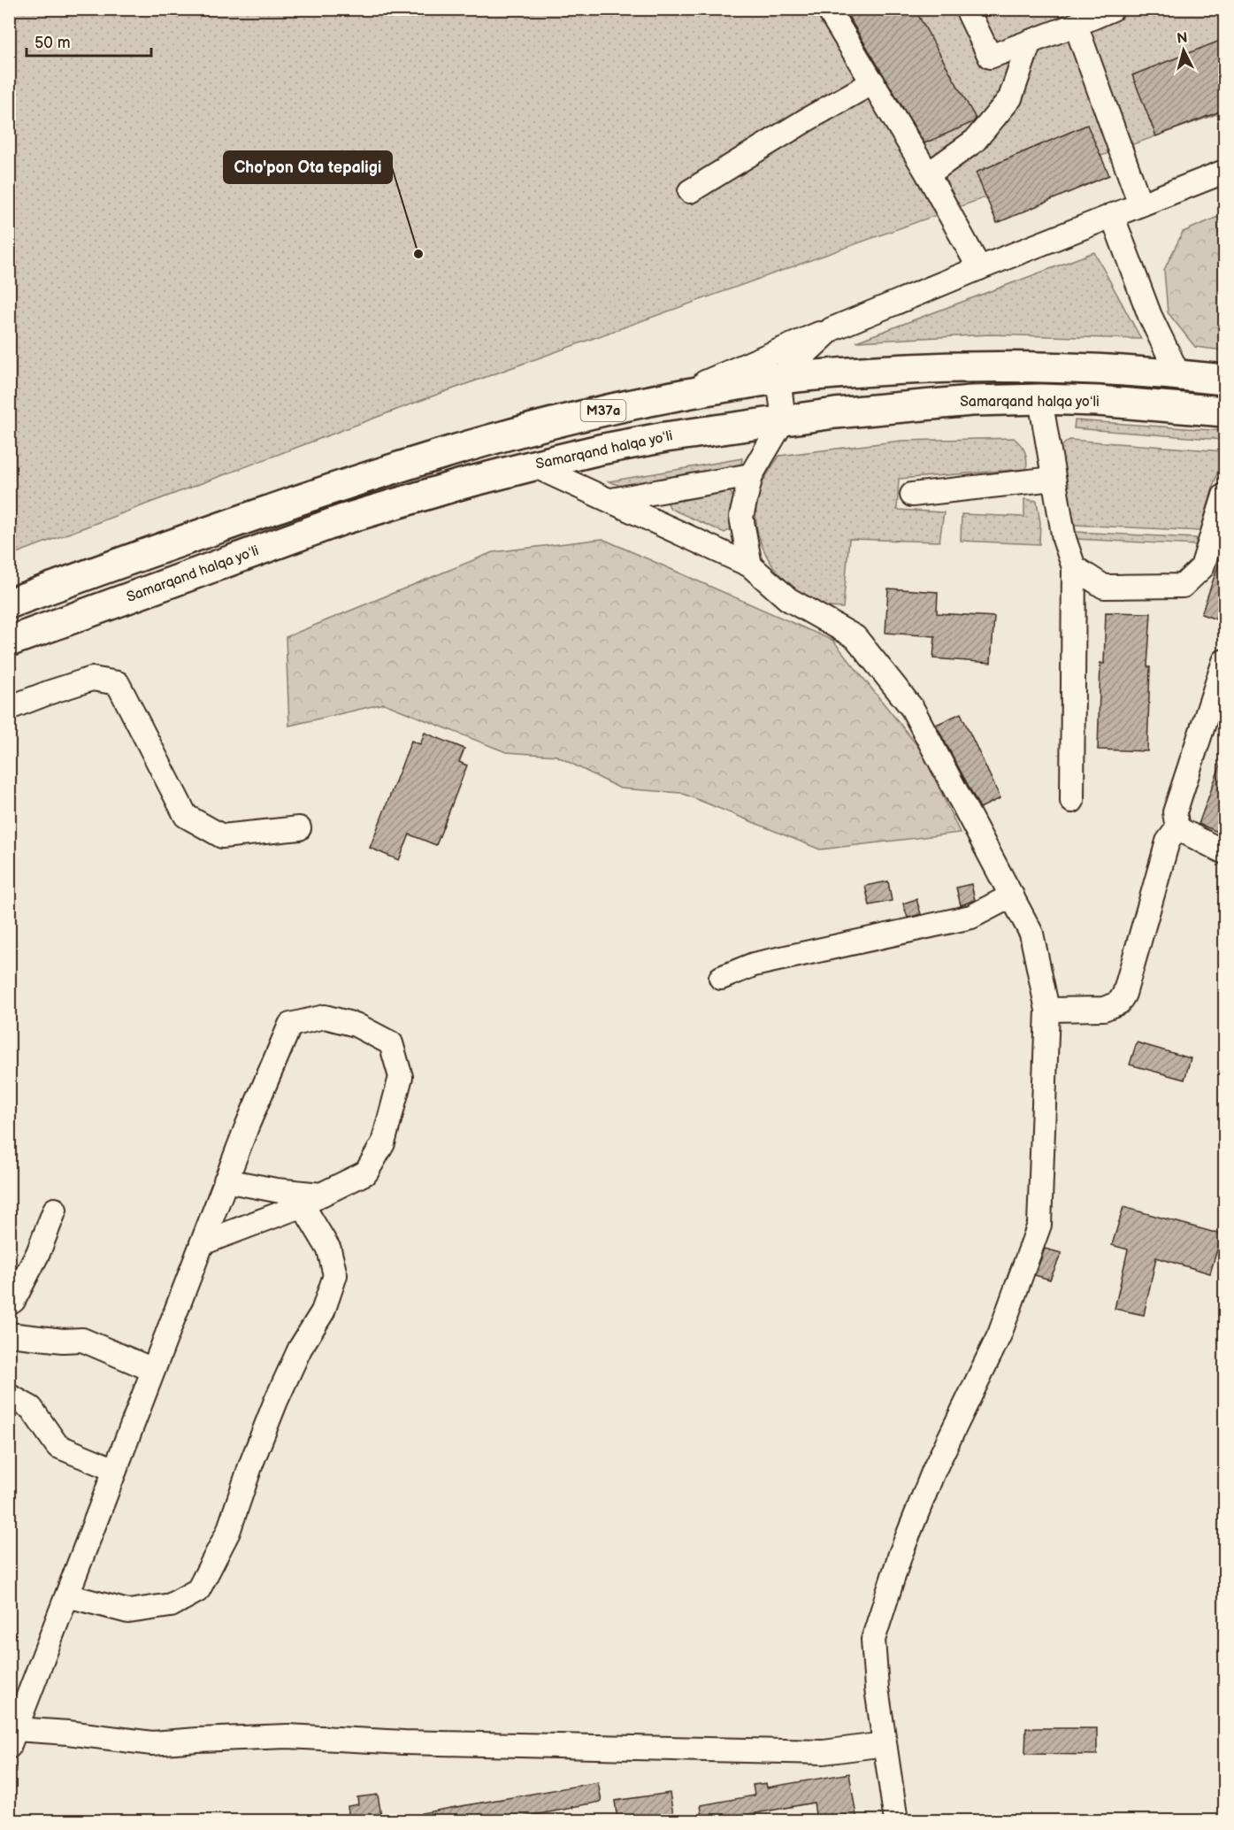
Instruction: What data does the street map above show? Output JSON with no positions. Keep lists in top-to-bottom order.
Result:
{
  "streets": {
    "highway": ["Samarqand halqa yoʻli", "M37a"]
  },
  "places": ["Cho'pon Ota tepaligi"],
  "scale_bar": "50 m",
  "north": "top"
}
